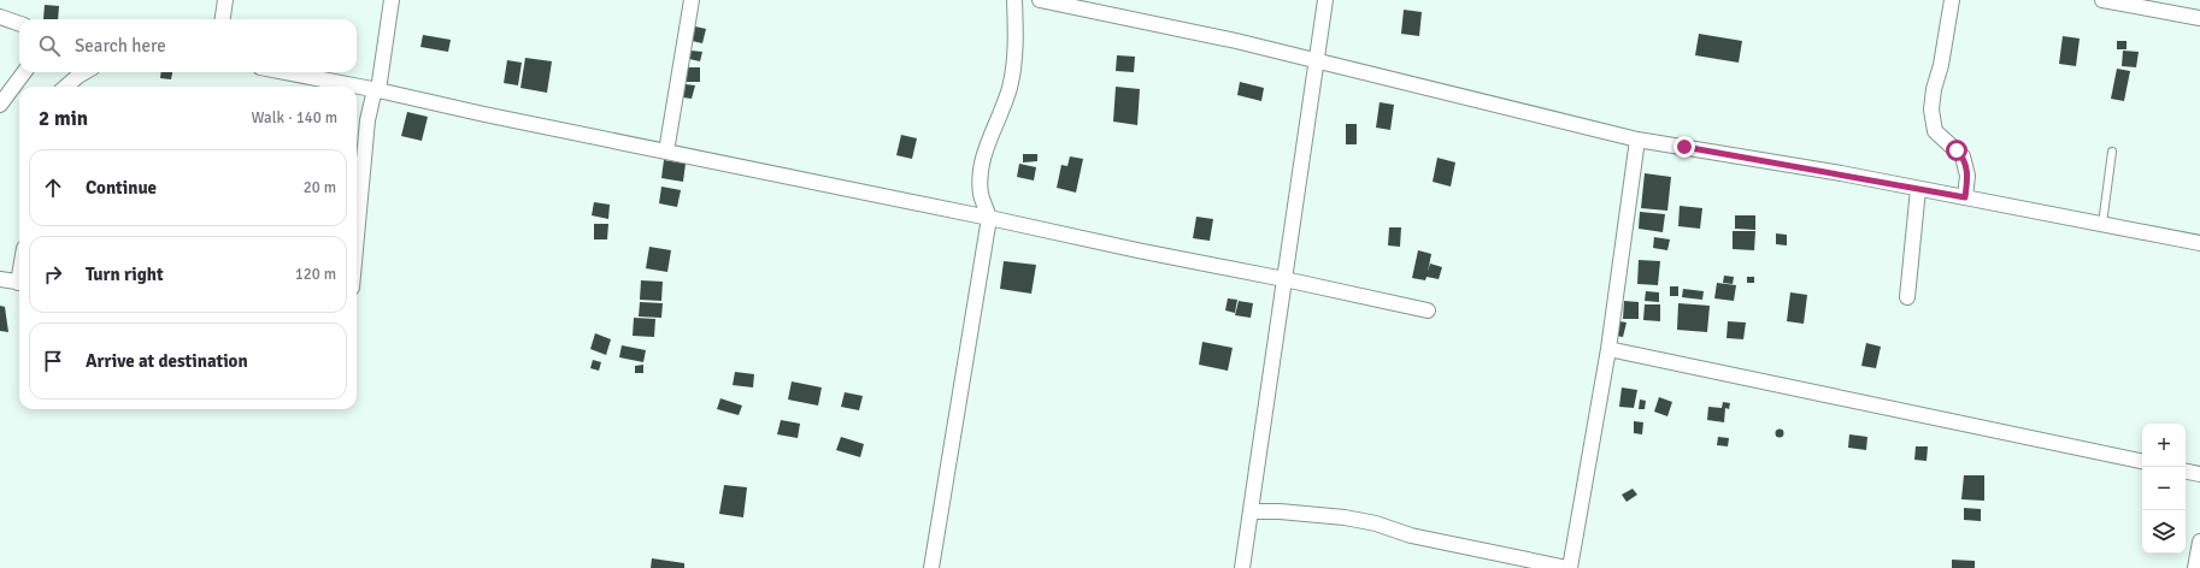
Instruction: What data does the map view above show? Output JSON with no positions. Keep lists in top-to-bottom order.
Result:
{
  "page": {
    "search": "Search here",
    "heading": ["2 min", "Walk · 140 m"],
    "list": [
      ["Continue", "20 m"],
      ["Turn right", "120 m"],
      "Arrive at destination"
    ],
    "map_buttons": ["+", "−"]
  }
}
